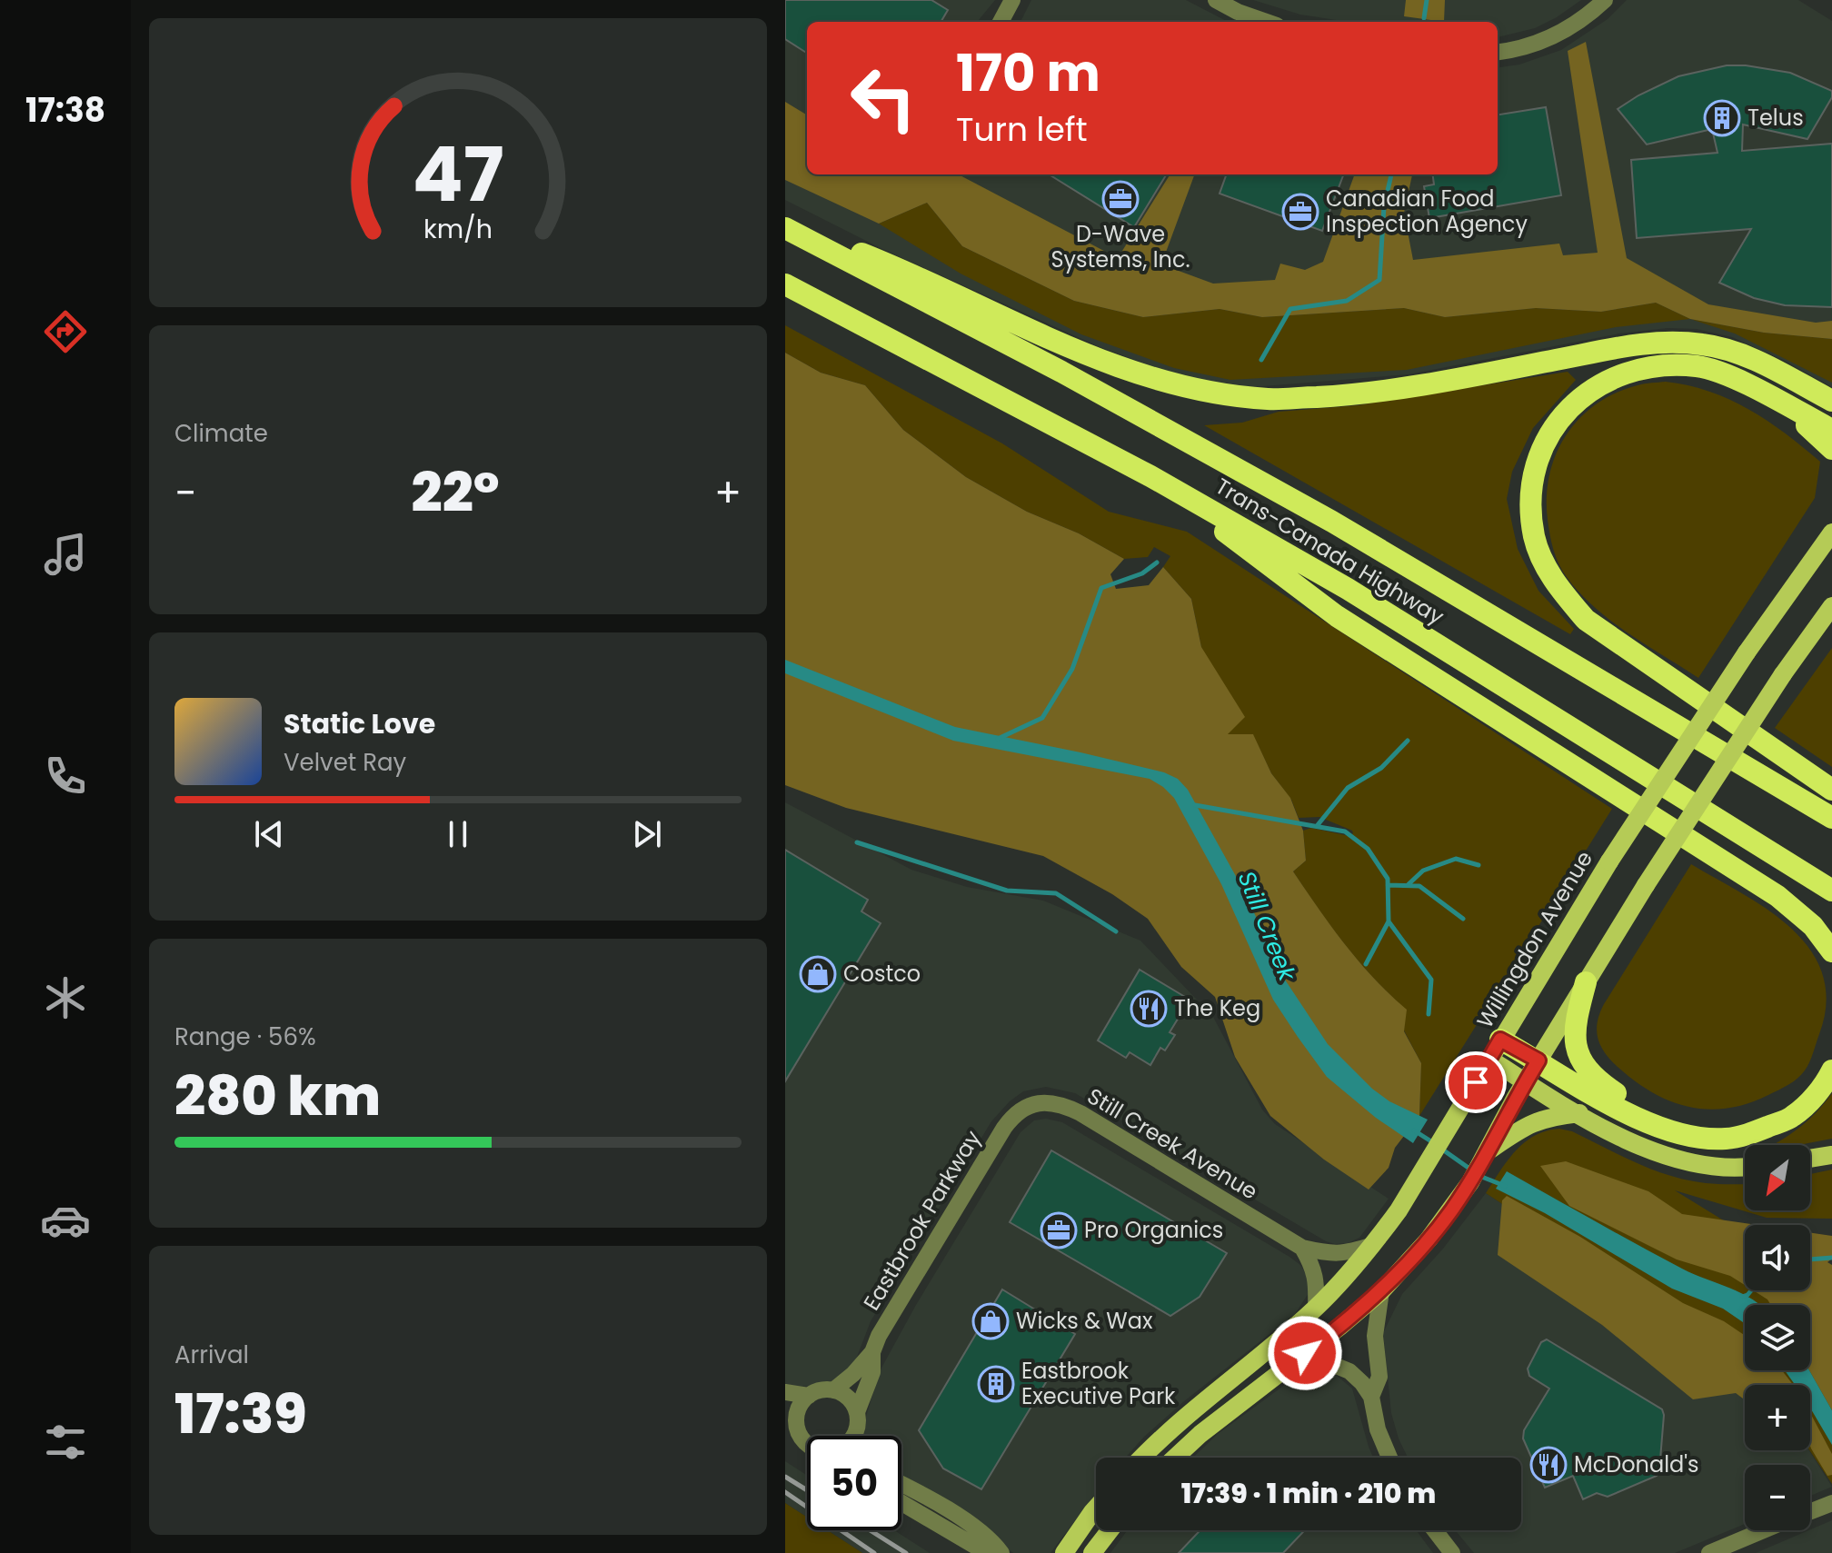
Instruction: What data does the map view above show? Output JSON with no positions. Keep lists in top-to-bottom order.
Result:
{
  "streets": {
    "highway": ["Trans-Canada Highway"],
    "main road": ["Willingdon Avenue"],
    "street": ["Still Creek Avenue", "Eastbrook Parkway"]
  },
  "crossings": [
    ["Willingdon Avenue", "Still Creek Avenue"],
    ["Still Creek Avenue", "Eastbrook Parkway"]
  ],
  "water": ["Still Creek"],
  "places": {
    "building": ["Telus", "Eastbrook Executive Park"],
    "office": ["D-Wave Systems, Inc.", "Canadian Food Inspection Agency", "Pro Organics"],
    "shop": ["Costco", "Wicks & Wax"],
    "restaurant": ["The Keg", "McDonald's"]
  },
  "north": "bottom left",
  "page": {
    "tabs": "17:38",
    "turn": ["170 m", "Turn left"],
    "tile": [
      "Climate",
      ["Range · 56%", "280 km"],
      ["Arrival", "17:39"]
    ],
    "heat": ["−", "22°", "+"],
    "song": ["Static Love", "Velvet Ray"],
    "map_buttons": ["+", "−"],
    "limit": "50",
    "trip": "17:39 · 1 min · 210 m",
    "gauge": ["47", "km/h"]
  }
}
